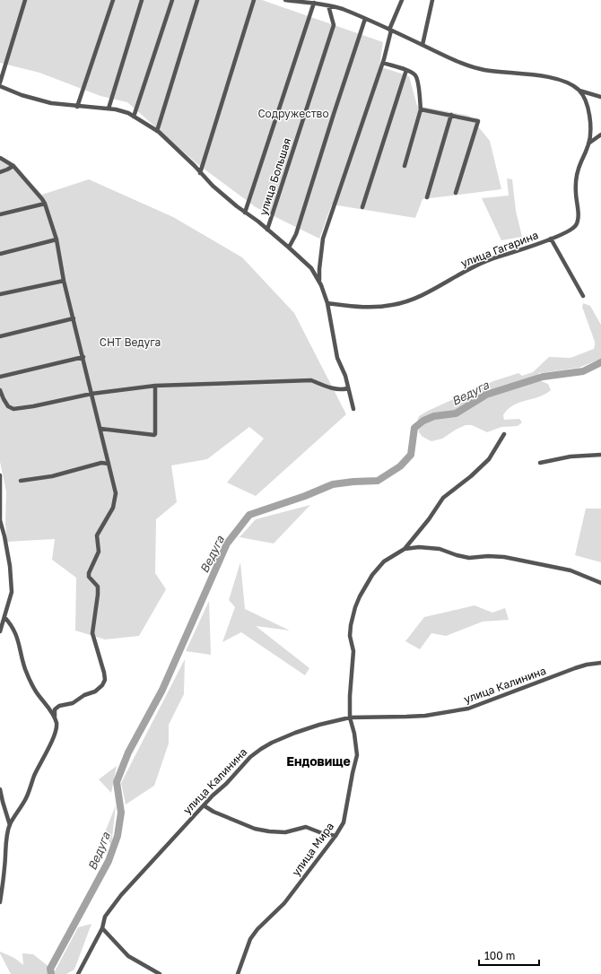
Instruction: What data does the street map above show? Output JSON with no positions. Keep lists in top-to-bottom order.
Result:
{
  "streets": {
    "street": [
      "улица Большая",
      "улица Гагарина",
      "улица Калинина",
      "улица Мира"
    ]
  },
  "crossings": [
    ["улица Калинина", "улица Мира"]
  ],
  "districts": ["Ендовище"],
  "water": ["Ведуга"],
  "parks": ["Содружество", "СНТ Ведуга"],
  "scale_bar": "100 m"
}
